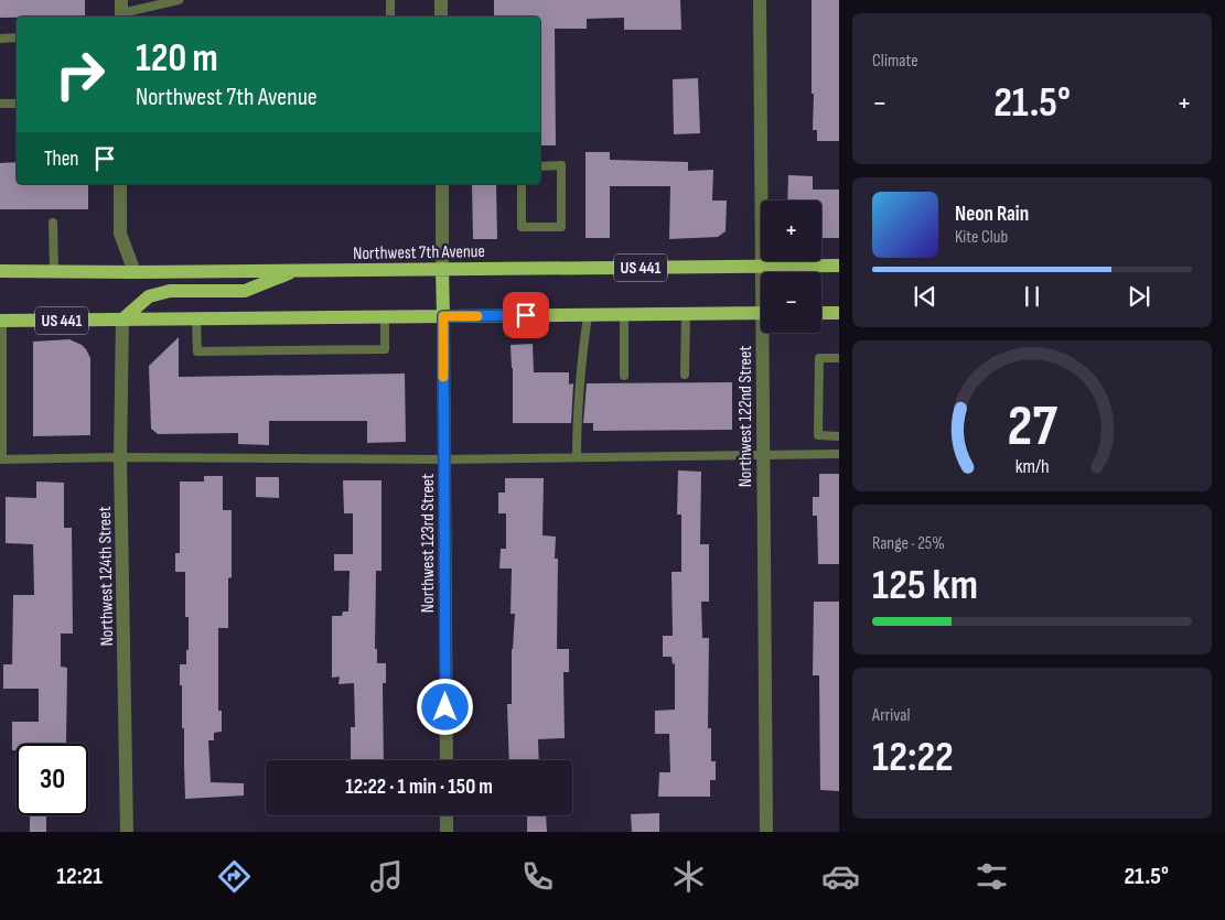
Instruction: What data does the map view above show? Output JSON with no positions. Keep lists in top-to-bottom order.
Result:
{
  "streets": {
    "main road": ["Northwest 7th Avenue", "US 441"],
    "street": ["Northwest 122nd Street", "Northwest 123rd Street", "Northwest 124th Street"]
  },
  "crossings": [
    ["Northwest 7th Avenue", "Northwest 122nd Street"],
    ["US 441", "Northwest 123rd Street"],
    ["US 441", "Northwest 124th Street"]
  ],
  "page": {
    "tile": [
      "Climate",
      ["Range · 25%", "125 km"],
      ["Arrival", "12:22"]
    ],
    "turn": ["120 m", "Northwest 7th Avenue"],
    "heat": ["−", "21.5°", "+"],
    "then": "Then",
    "song": ["Neon Rain", "Kite Club"],
    "map_buttons": ["+", "−"],
    "limit": "30",
    "trip": "12:22 · 1 min · 150 m",
    "tabs": ["12:21", "21.5°"],
    "gauge": ["27", "km/h"]
  }
}
